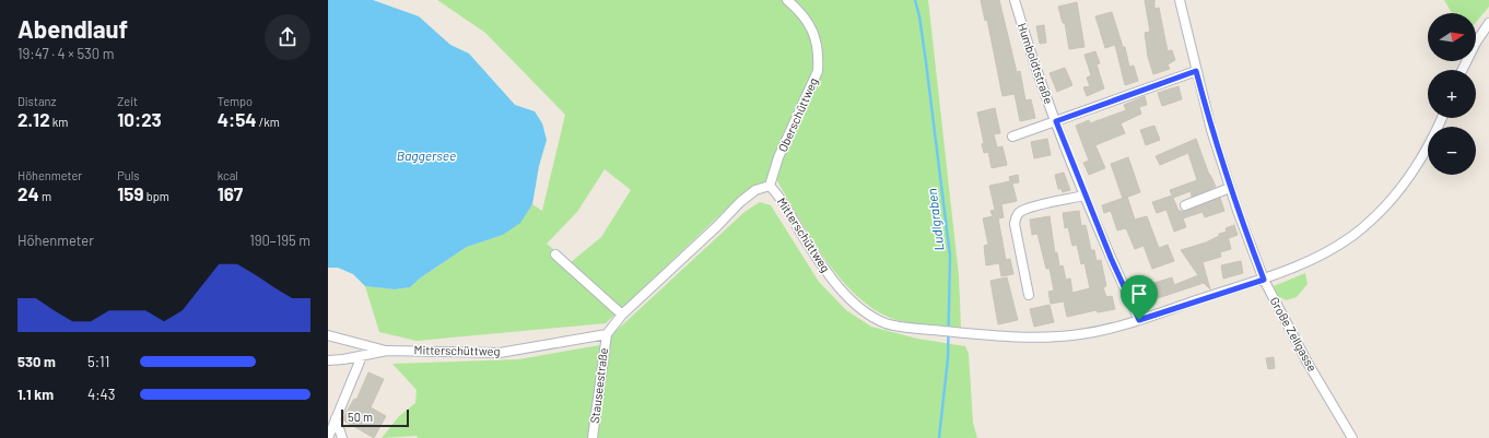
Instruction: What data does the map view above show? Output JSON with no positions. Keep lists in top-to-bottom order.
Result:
{
  "streets": {
    "street": [
      "Humboldtstraße",
      "Oberschüttweg",
      "Mitterschüttweg",
      "Große Zellgasse",
      "Stauseestraße"
    ]
  },
  "crossings": [
    ["Humboldtstraße", "Mitterschüttweg"],
    ["Oberschüttweg", "Mitterschüttweg"],
    ["Mitterschüttweg", "Große Zellgasse"],
    ["Mitterschüttweg", "Stauseestraße"]
  ],
  "water": ["Baggersee", "Ludlgraben"],
  "scale_bar": "50 m",
  "north": "right",
  "page": {
    "heading": ["Abendlauf", "19:47 · 4 × 530 m"],
    "map_buttons": ["+", "−"],
    "stats": [
      ["Distanz", "2.12 km"],
      ["Zeit", "10:23"],
      ["Tempo", "4:54 /km"],
      ["Höhenmeter", "24 m"],
      ["Puls", "159 bpm"],
      ["kcal", "167"]
    ],
    "chart": ["Höhenmeter", "190–195 m"],
    "list": [
      {
        "name": "530 m",
        "note": "5:11"
      },
      {
        "name": "1.1 km",
        "note": "4:43"
      }
    ],
    "scale": "50 m"
  }
}
